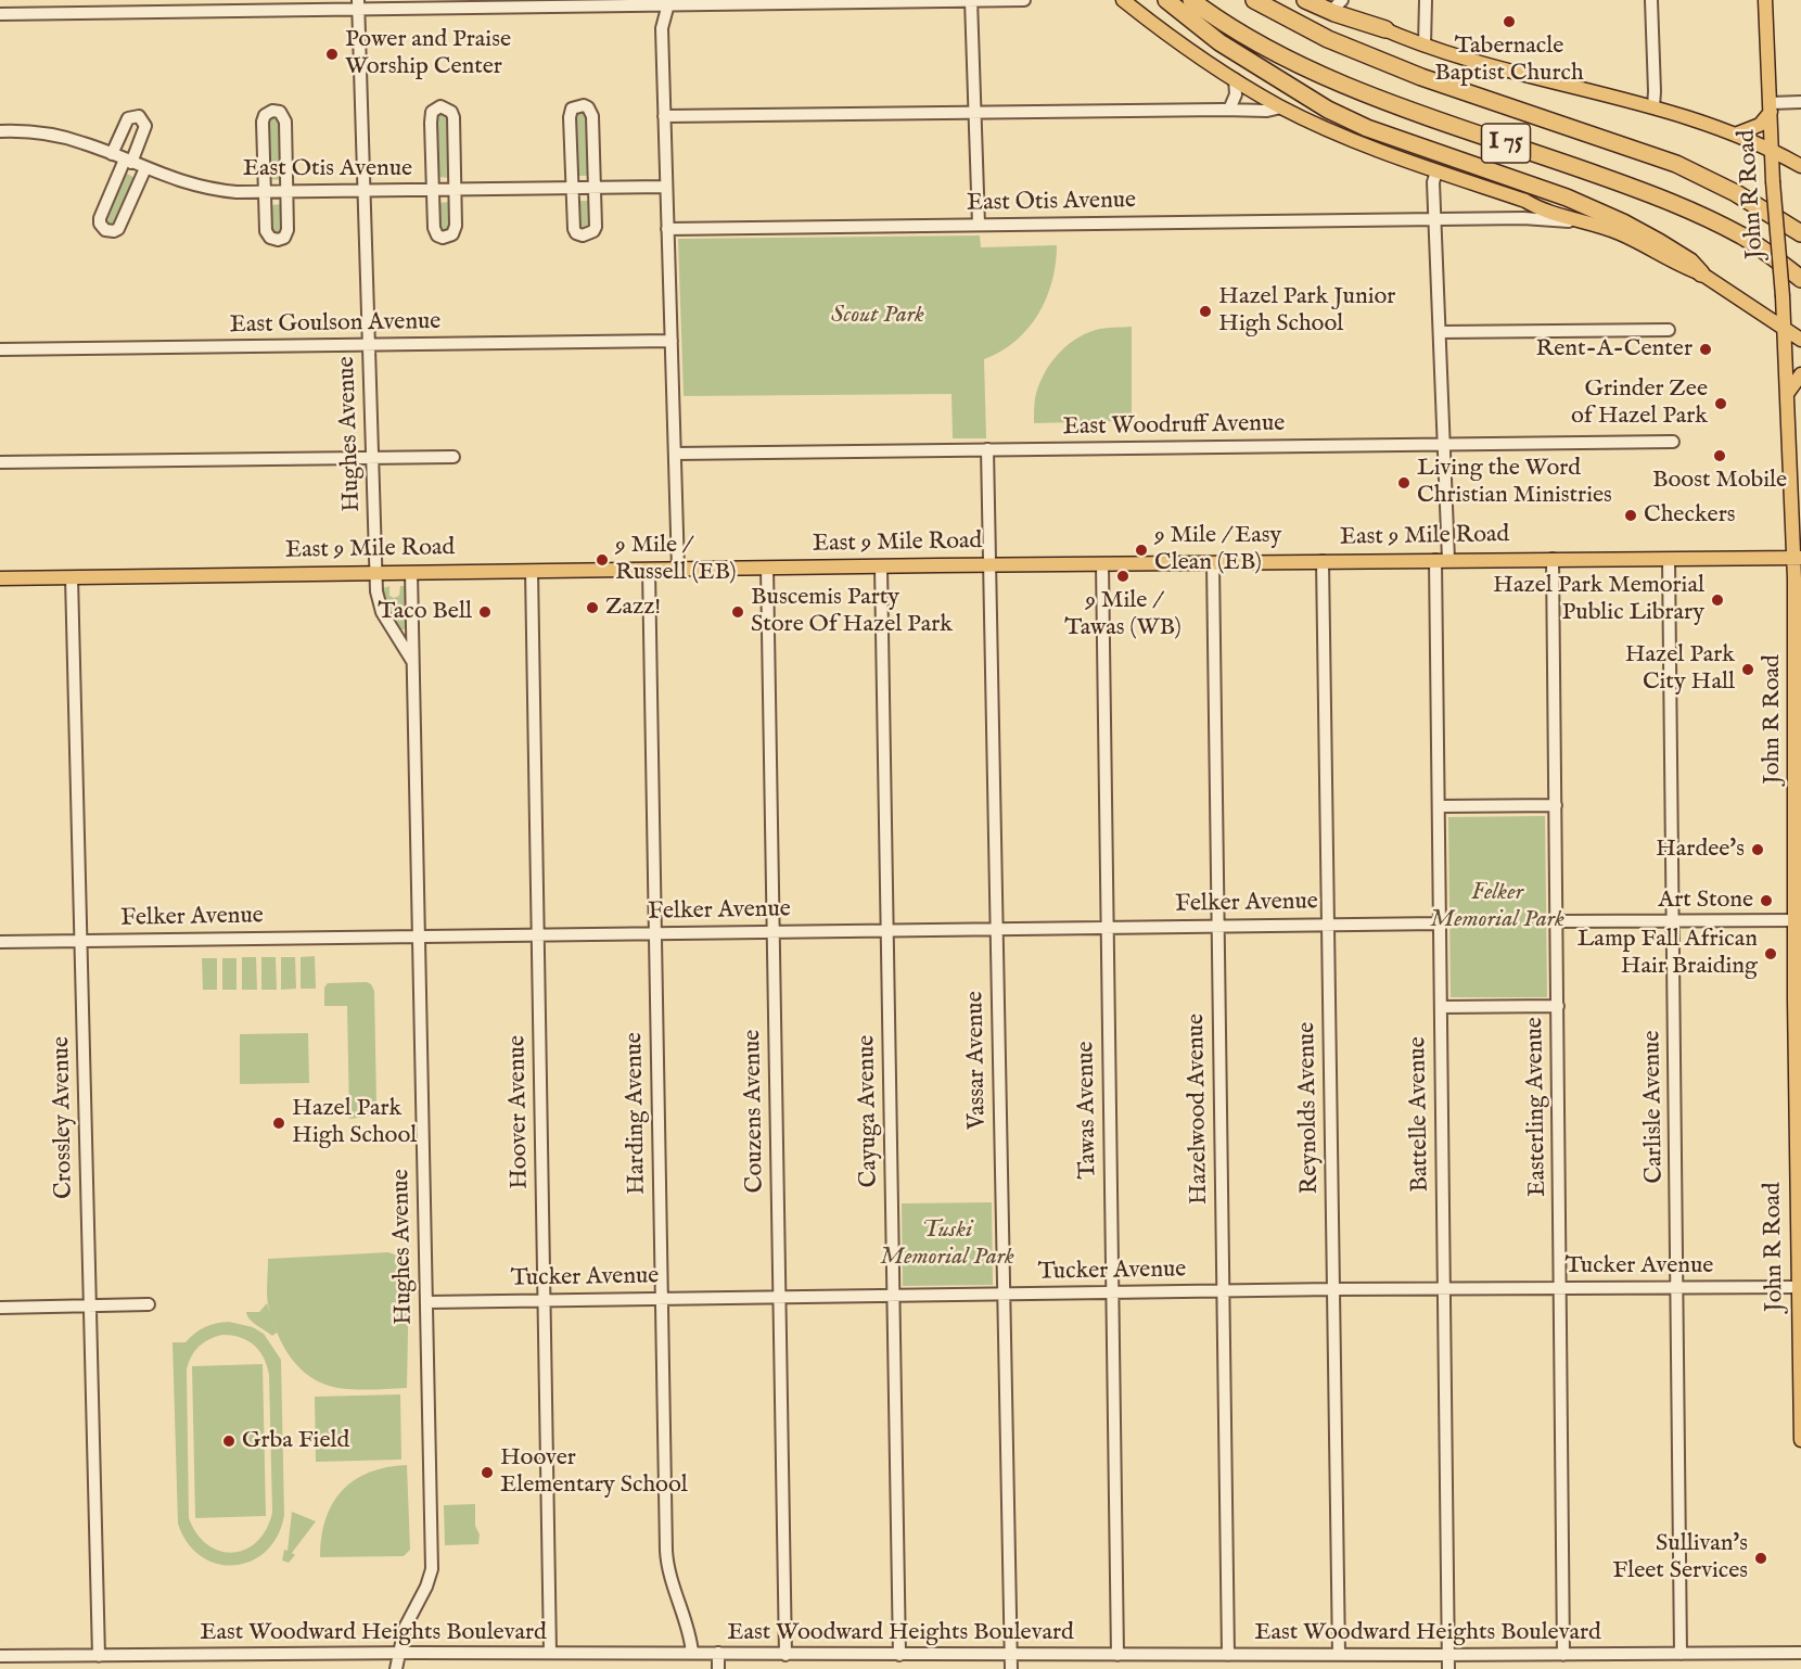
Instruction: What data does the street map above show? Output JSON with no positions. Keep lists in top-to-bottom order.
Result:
{
  "streets": {
    "highway": ["I 75"],
    "main road": ["John R Road", "East 9 Mile Road"],
    "street": [
      "East Otis Avenue",
      "East Goulson Avenue",
      "East Woodruff Avenue",
      "Hughes Avenue",
      "Felker Avenue",
      "Vassar Avenue",
      "Easterling Avenue",
      "Carlisle Avenue",
      "Reynolds Avenue",
      "Hazelwood Avenue",
      "Tawas Avenue",
      "Couzens Avenue",
      "Cayuga Avenue",
      "Hoover Avenue",
      "Harding Avenue",
      "Battelle Avenue",
      "Crossley Avenue",
      "Tucker Avenue",
      "East Woodward Heights Boulevard"
    ]
  },
  "crossings": [
    ["East Otis Avenue", "Hughes Avenue"],
    ["East Otis Avenue", "Battelle Avenue"],
    ["John R Road", "East 9 Mile Road"],
    ["John R Road", "Tucker Avenue"],
    ["East Goulson Avenue", "Hughes Avenue"],
    ["East Woodruff Avenue", "Vassar Avenue"],
    ["East Woodruff Avenue", "Battelle Avenue"],
    ["Hughes Avenue", "East 9 Mile Road"],
    ["Hughes Avenue", "Felker Avenue"],
    ["Hughes Avenue", "Tucker Avenue"],
    ["Hughes Avenue", "East Woodward Heights Boulevard"],
    ["East 9 Mile Road", "Vassar Avenue"],
    ["East 9 Mile Road", "Easterling Avenue"],
    ["East 9 Mile Road", "Carlisle Avenue"],
    ["East 9 Mile Road", "Reynolds Avenue"],
    ["East 9 Mile Road", "Hazelwood Avenue"],
    ["East 9 Mile Road", "Tawas Avenue"],
    ["East 9 Mile Road", "Couzens Avenue"],
    ["East 9 Mile Road", "Cayuga Avenue"],
    ["East 9 Mile Road", "Hoover Avenue"],
    ["East 9 Mile Road", "Harding Avenue"],
    ["East 9 Mile Road", "Battelle Avenue"],
    ["East 9 Mile Road", "Crossley Avenue"],
    ["Felker Avenue", "Vassar Avenue"],
    ["Felker Avenue", "Reynolds Avenue"],
    ["Felker Avenue", "Hazelwood Avenue"],
    ["Felker Avenue", "Tawas Avenue"],
    ["Felker Avenue", "Couzens Avenue"],
    ["Felker Avenue", "Cayuga Avenue"],
    ["Felker Avenue", "Hoover Avenue"],
    ["Felker Avenue", "Harding Avenue"],
    ["Felker Avenue", "Battelle Avenue"],
    ["Felker Avenue", "Crossley Avenue"],
    ["Vassar Avenue", "Tucker Avenue"],
    ["Vassar Avenue", "East Woodward Heights Boulevard"],
    ["Easterling Avenue", "Tucker Avenue"],
    ["Easterling Avenue", "East Woodward Heights Boulevard"],
    ["Carlisle Avenue", "Tucker Avenue"],
    ["Carlisle Avenue", "East Woodward Heights Boulevard"],
    ["Reynolds Avenue", "Tucker Avenue"],
    ["Reynolds Avenue", "East Woodward Heights Boulevard"],
    ["Hazelwood Avenue", "Tucker Avenue"],
    ["Hazelwood Avenue", "East Woodward Heights Boulevard"],
    ["Tawas Avenue", "Tucker Avenue"],
    ["Tawas Avenue", "East Woodward Heights Boulevard"],
    ["Couzens Avenue", "Tucker Avenue"],
    ["Couzens Avenue", "East Woodward Heights Boulevard"],
    ["Cayuga Avenue", "Tucker Avenue"],
    ["Cayuga Avenue", "East Woodward Heights Boulevard"],
    ["Hoover Avenue", "Tucker Avenue"],
    ["Hoover Avenue", "East Woodward Heights Boulevard"],
    ["Harding Avenue", "Tucker Avenue"],
    ["Harding Avenue", "East Woodward Heights Boulevard"],
    ["Battelle Avenue", "Tucker Avenue"],
    ["Battelle Avenue", "East Woodward Heights Boulevard"],
    ["Crossley Avenue", "East Woodward Heights Boulevard"]
  ],
  "parks": ["Scout Park", "Felker Memorial Park", "Tuski Memorial Park"],
  "places": [
    "Tabernacle Baptist Church",
    "Power and Praise Worship Center",
    "Hazel Park Junior High School",
    "Rent-A-Center",
    "Grinder Zee of Hazel Park",
    "Boost Mobile",
    "Living the Word Christian Ministries",
    "Checkers",
    "9 Mile / Easy Clean (EB)",
    "9 Mile / Russell (EB)",
    "9 Mile / Tawas (WB)",
    "Hazel Park Memorial Public Library",
    "Zazz!",
    "Taco Bell",
    "Buscemis Party Store Of Hazel Park",
    "Hazel Park City Hall",
    "Hardee's",
    "Art Stone",
    "Lamp Fall African Hair Braiding",
    "Hazel Park High School",
    "Grba Field",
    "Hoover Elementary School",
    "Sullivan's Fleet Services"
  ]
}
